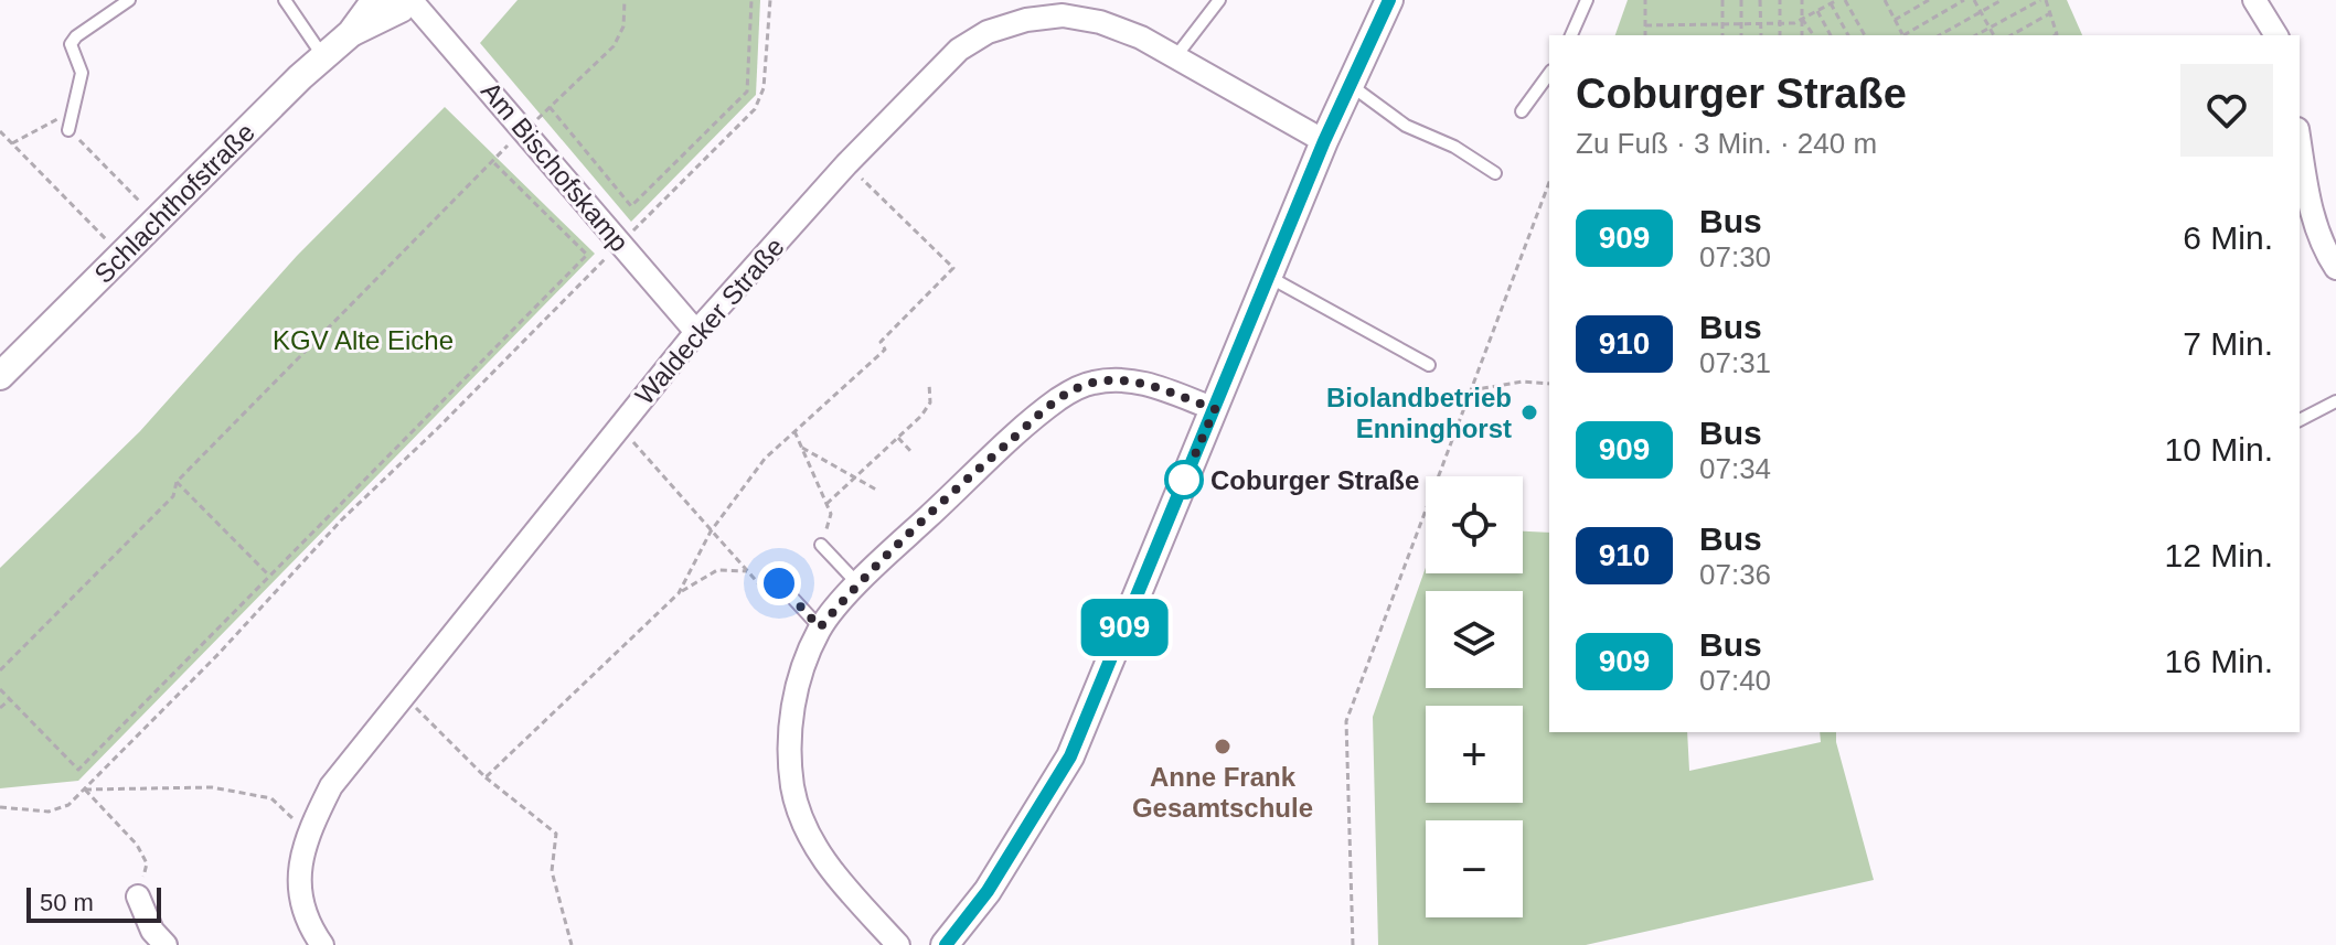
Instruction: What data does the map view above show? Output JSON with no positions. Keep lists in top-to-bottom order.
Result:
{
  "streets": {
    "street": ["Am Bischofskamp", "Schlachthofstraße", "Waldecker Straße"]
  },
  "crossings": [
    ["Am Bischofskamp", "Schlachthofstraße"],
    ["Am Bischofskamp", "Waldecker Straße"]
  ],
  "parks": ["KGV Alte Eiche"],
  "places": ["Biolandbetrieb Enninghorst", "Coburger Straße", "Anne Frank Gesamtschule"],
  "lines": ["bus line 909"],
  "scale_bar": "50 m",
  "page": {
    "on_map": "909",
    "heading": ["Coburger Straße", "Zu Fuß · 3 Min. · 240 m"],
    "list": [
      {
        "mark": "909",
        "name": "Bus",
        "note": "07:30",
        "value": "6 Min."
      },
      {
        "mark": "910",
        "name": "Bus",
        "note": "07:31",
        "value": "7 Min."
      },
      {
        "mark": "909",
        "name": "Bus",
        "note": "07:34",
        "value": "10 Min."
      },
      {
        "mark": "910",
        "name": "Bus",
        "note": "07:36",
        "value": "12 Min."
      },
      {
        "mark": "909",
        "name": "Bus",
        "note": "07:40",
        "value": "16 Min."
      }
    ],
    "map_buttons": ["+", "−"],
    "scale": "50 m"
  }
}
